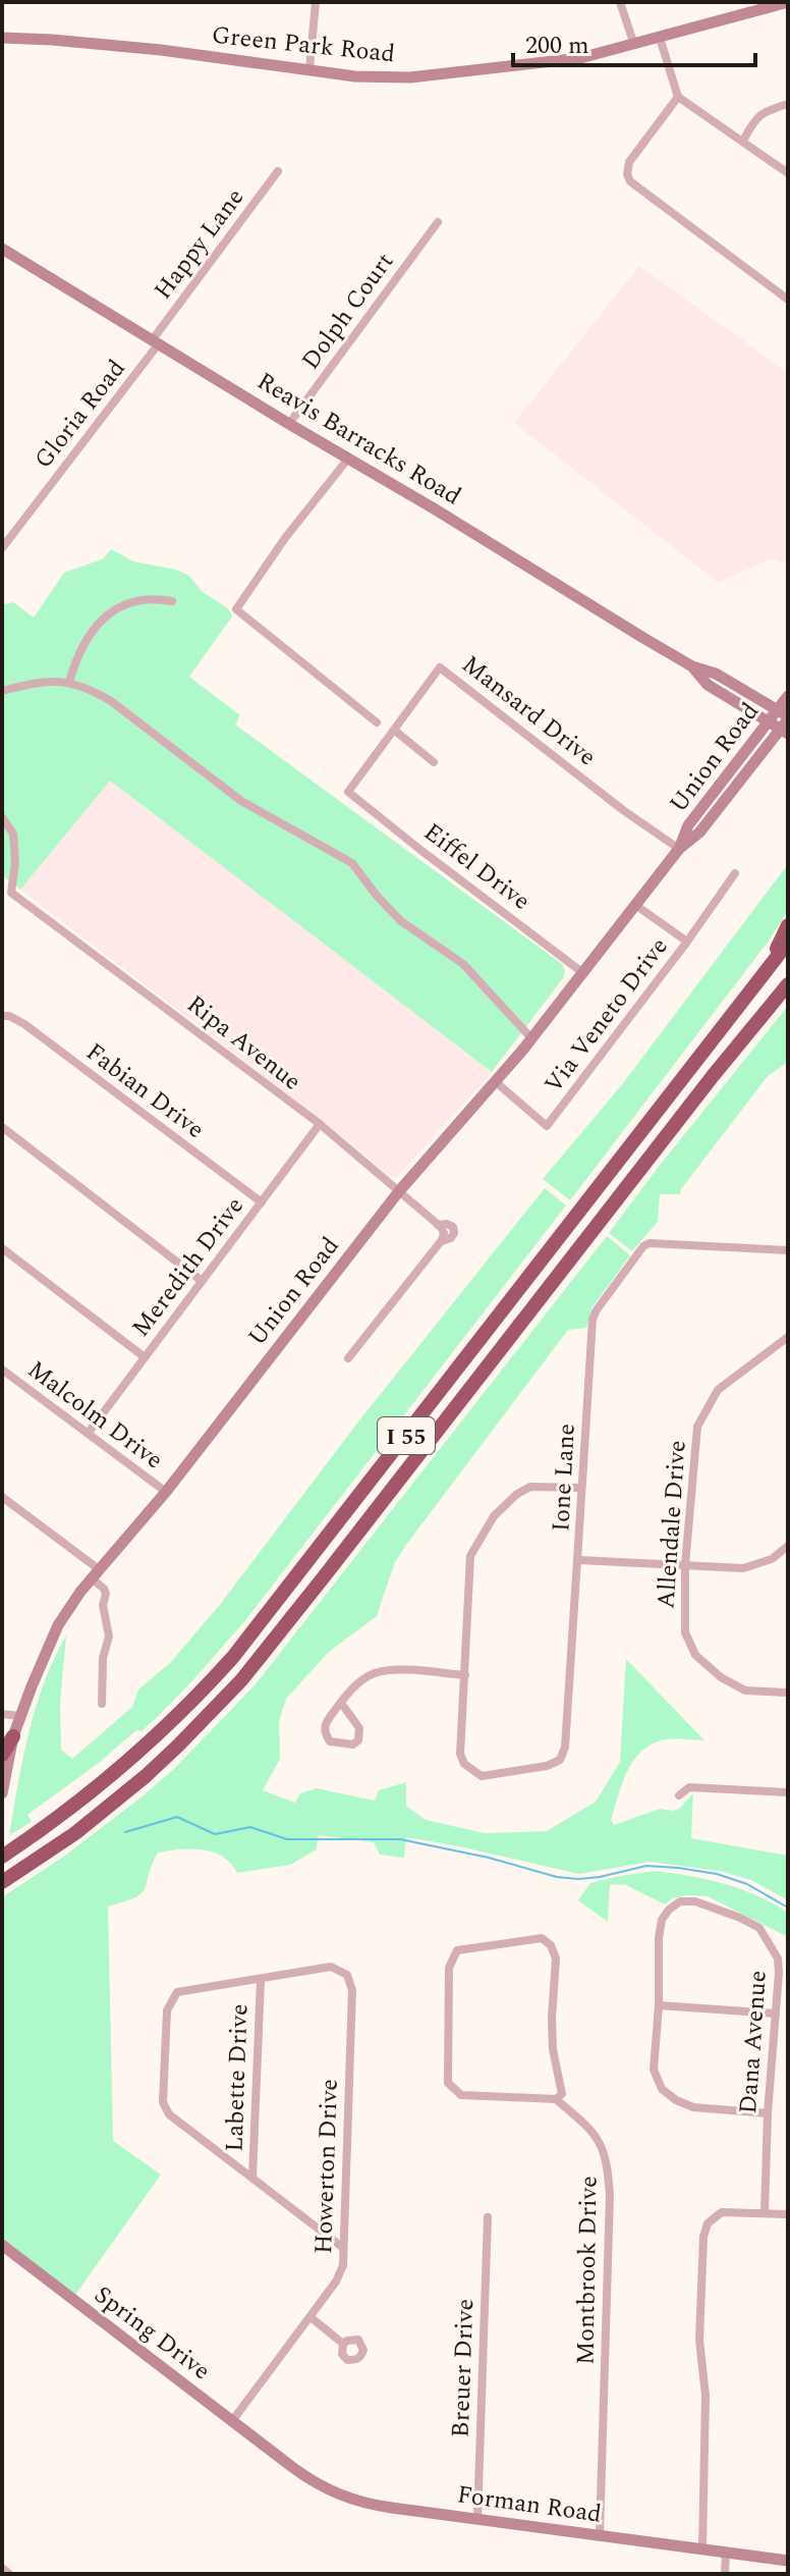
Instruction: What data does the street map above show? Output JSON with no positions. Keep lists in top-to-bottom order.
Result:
{
  "streets": {
    "highway": ["I 55"],
    "main road": [
      "Green Park Road",
      "Reavis Barracks Road",
      "Union Road",
      "Spring Drive",
      "Forman Road"
    ],
    "street": [
      "Happy Lane",
      "Dolph Court",
      "Gloria Road",
      "Mansard Drive",
      "Eiffel Drive",
      "Via Veneto Drive",
      "Ripa Avenue",
      "Fabian Drive",
      "Meredith Drive",
      "Malcolm Drive",
      "Ione Lane",
      "Allendale Drive",
      "Dana Avenue",
      "Labette Drive",
      "Howerton Drive",
      "Montbrook Drive",
      "Breuer Drive"
    ]
  },
  "crossings": [
    ["Happy Lane", "Gloria Road"],
    ["Happy Lane", "Reavis Barracks Road"],
    ["Dolph Court", "Reavis Barracks Road"],
    ["Gloria Road", "Reavis Barracks Road"],
    ["Reavis Barracks Road", "Union Road"],
    ["Mansard Drive", "Union Road"],
    ["Mansard Drive", "Eiffel Drive"],
    ["Union Road", "Eiffel Drive"],
    ["Union Road", "Via Veneto Drive"],
    ["Union Road", "Ripa Avenue"],
    ["Union Road", "Malcolm Drive"],
    ["Ripa Avenue", "Meredith Drive"],
    ["Fabian Drive", "Meredith Drive"],
    ["Meredith Drive", "Malcolm Drive"],
    ["Labette Drive", "Howerton Drive"],
    ["Howerton Drive", "Spring Drive"],
    ["Montbrook Drive", "Forman Road"],
    ["Spring Drive", "Forman Road"],
    ["Breuer Drive", "Forman Road"]
  ],
  "scale_bar": "200 m"
}
